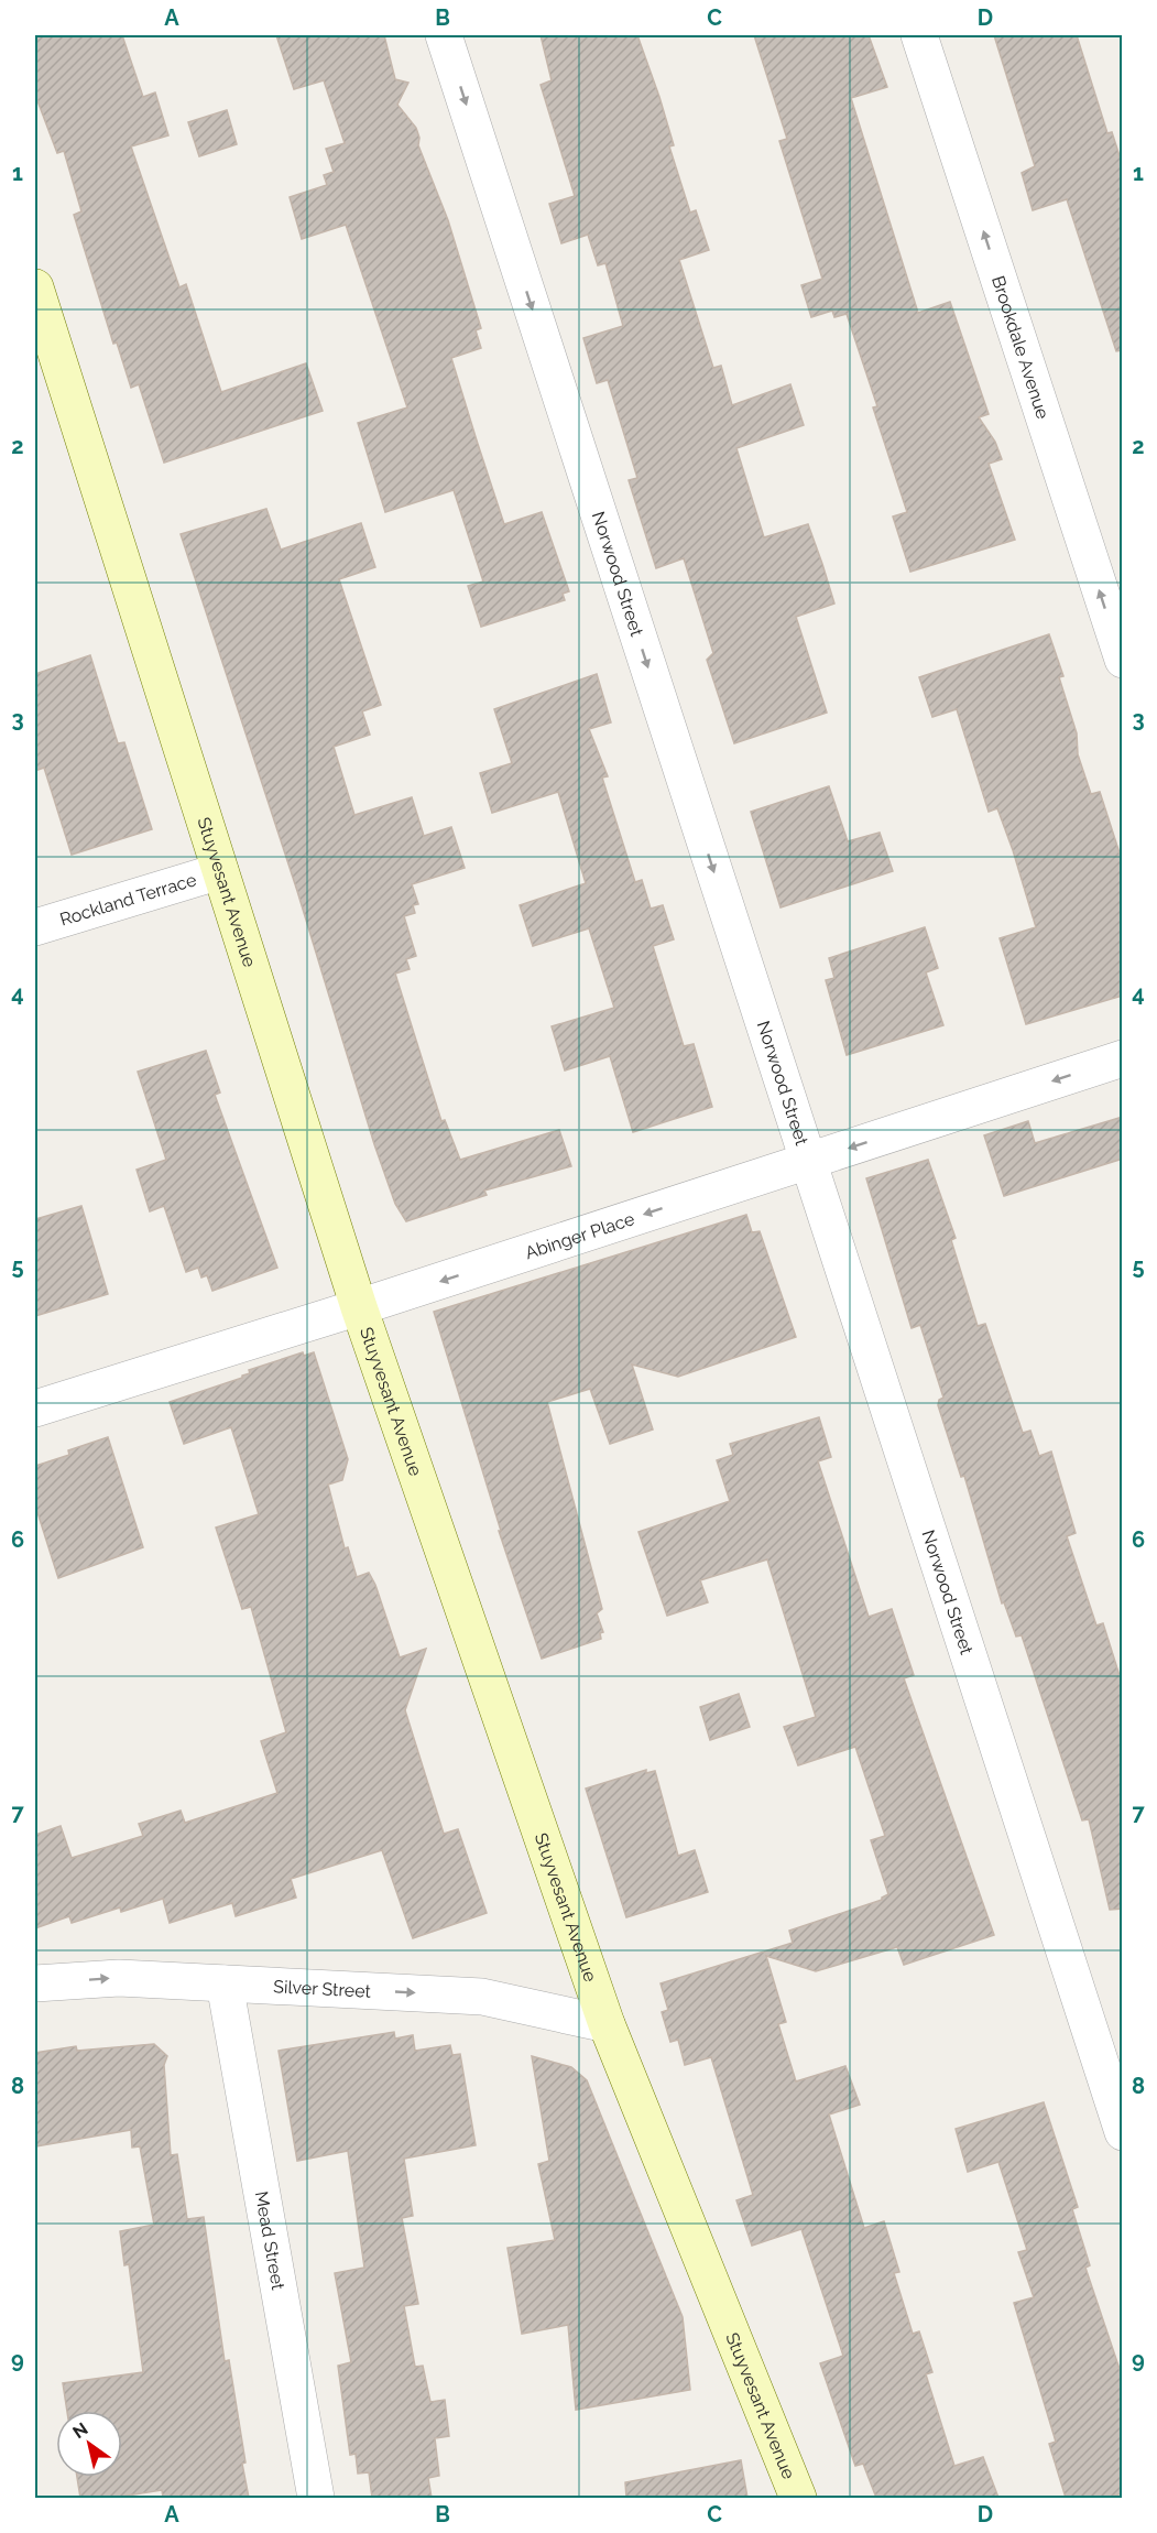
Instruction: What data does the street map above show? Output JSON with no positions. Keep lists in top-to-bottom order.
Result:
{
  "streets": {
    "main road": ["Stuyvesant Avenue"],
    "street": [
      "Brookdale Avenue",
      "Norwood Street",
      "Rockland Terrace",
      "Abinger Place",
      "Silver Street",
      "Mead Street"
    ]
  },
  "crossings": [
    ["Norwood Street", "Abinger Place"],
    ["Stuyvesant Avenue", "Rockland Terrace"],
    ["Stuyvesant Avenue", "Abinger Place"],
    ["Stuyvesant Avenue", "Silver Street"],
    ["Silver Street", "Mead Street"]
  ],
  "one_way": [
    "Brookdale Avenue",
    "Norwood Street",
    "Abinger Place",
    "Silver Street"
  ],
  "north": "top left",
  "grid": {
    "columns": [
      "A",
      "B",
      "C",
      "D"
    ],
    "rows": [
      "1",
      "2",
      "3",
      "4",
      "5",
      "6",
      "7",
      "8",
      "9"
    ]
  }
}
